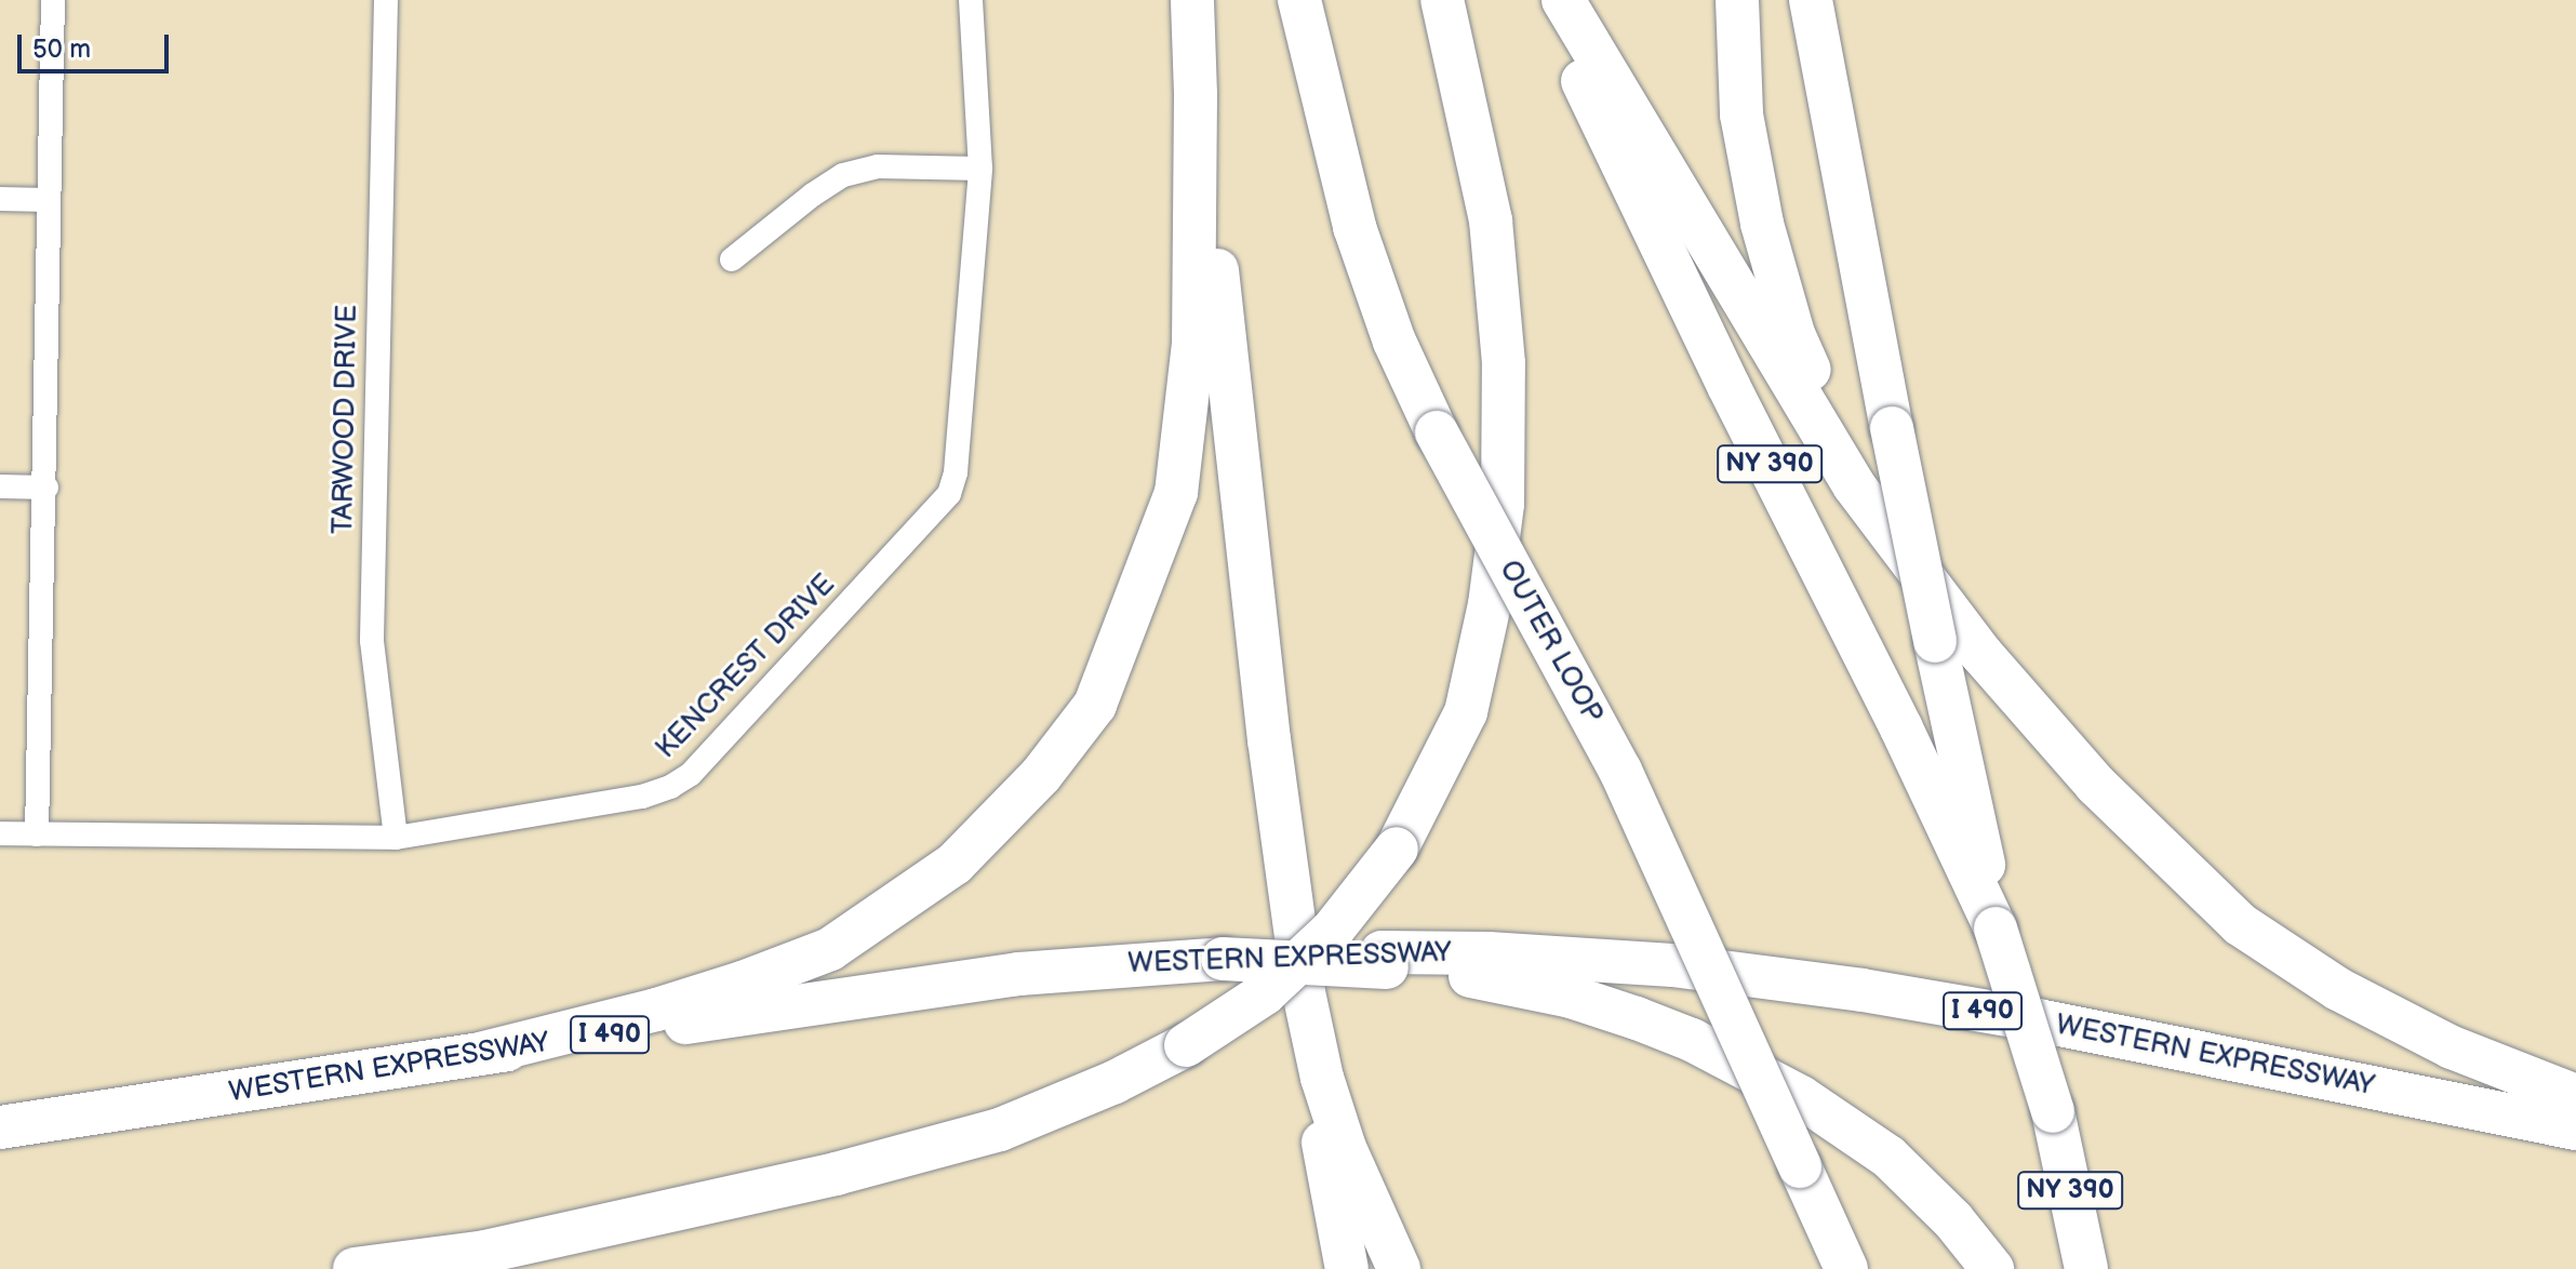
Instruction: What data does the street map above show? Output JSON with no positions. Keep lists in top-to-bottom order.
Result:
{
  "streets": {
    "highway": [
      "NY 390",
      "OUTER LOOP",
      "WESTERN EXPRESSWAY",
      "I 490"
    ],
    "street": ["TARWOOD DRIVE", "KENCREST DRIVE"]
  },
  "crossings": [
    ["TARWOOD DRIVE", "KENCREST DRIVE"]
  ],
  "scale_bar": "50 m"
}
